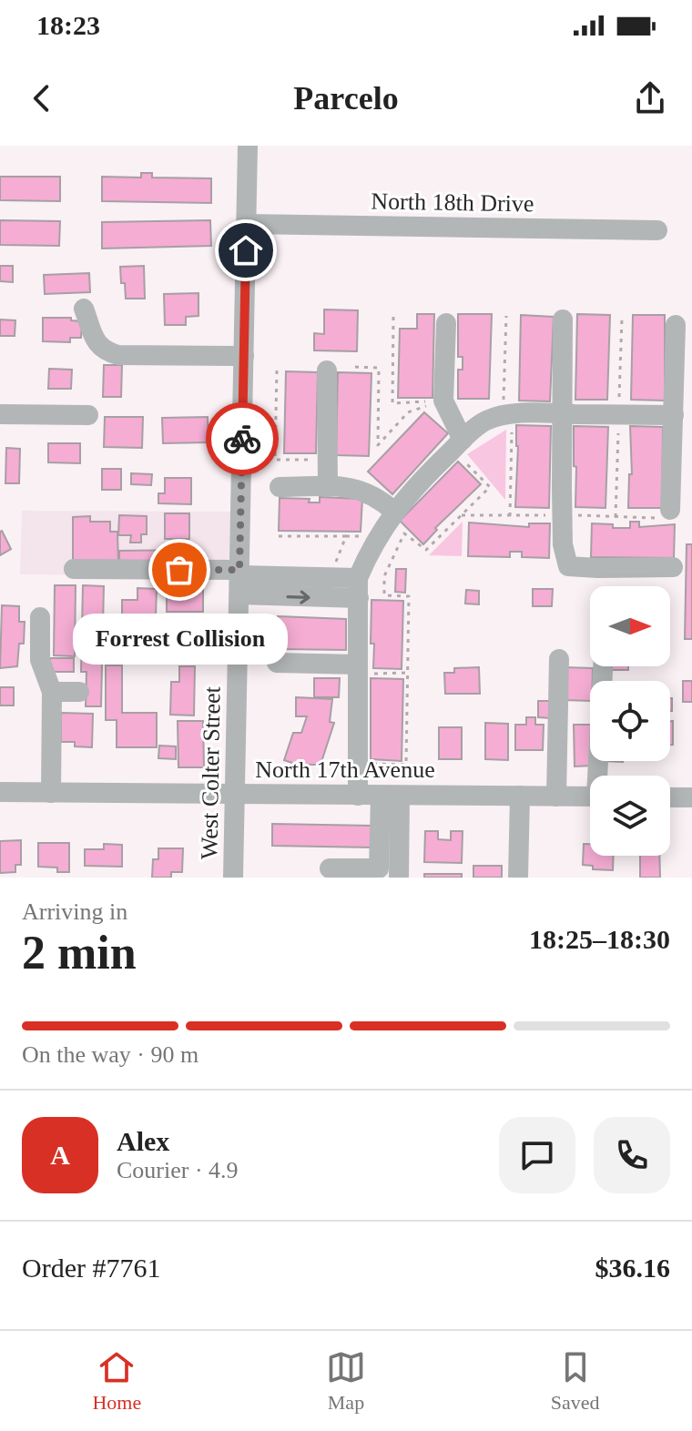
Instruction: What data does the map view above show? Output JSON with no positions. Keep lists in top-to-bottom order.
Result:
{
  "streets": {
    "street": ["North 18th Drive", "North 17th Avenue", "West Colter Street"]
  },
  "crossings": [
    ["North 18th Drive", "West Colter Street"],
    ["North 17th Avenue", "West Colter Street"]
  ],
  "places": ["Forrest Collision"],
  "north": "right",
  "page": {
    "status": "18:23",
    "header": "Parcelo",
    "bubble": "Forrest Collision",
    "heading": ["2 min", "Arriving in", "18:25–18:30"],
    "panel": [
      "Alex",
      "Courier · 4.9",
      "Order #7761",
      "$36.16"
    ],
    "bar": "On the way · 90 m",
    "round": "A",
    "tabs": ["Home", "Map", "Saved"]
  }
}
